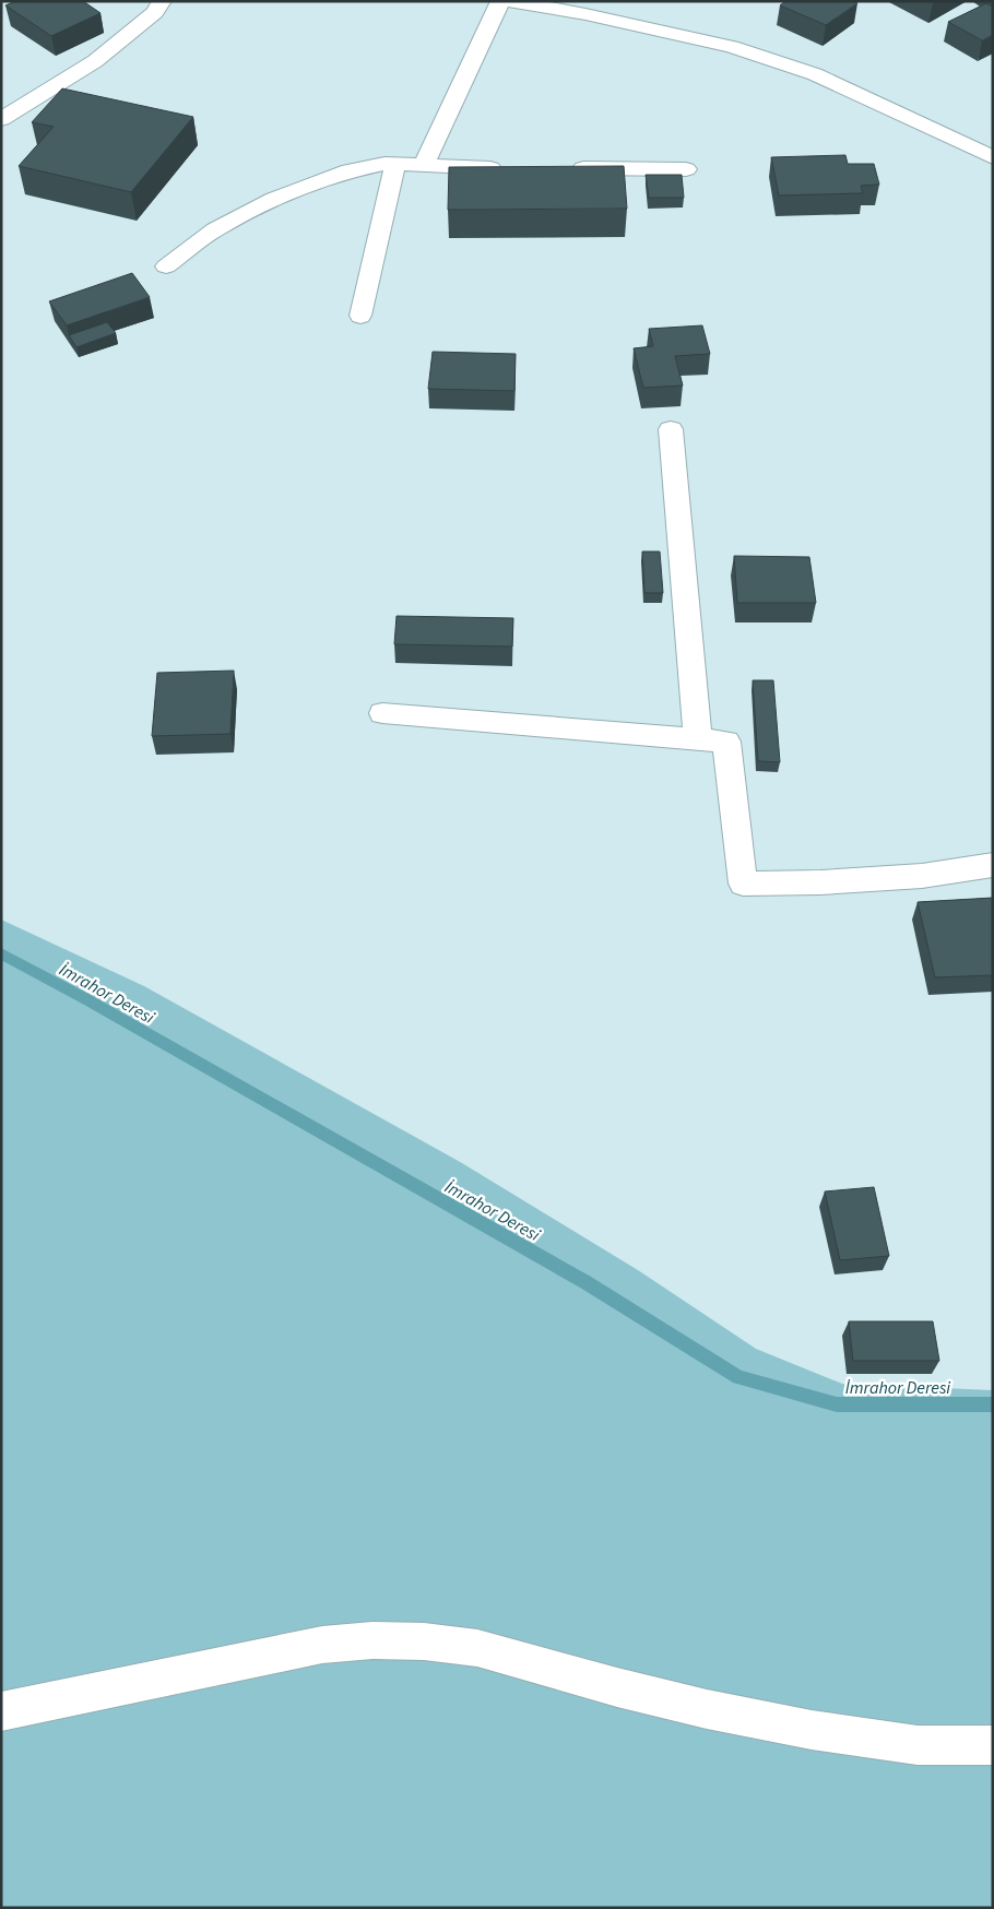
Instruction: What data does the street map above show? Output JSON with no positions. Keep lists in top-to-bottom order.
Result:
{
  "water": ["İmrahor Deresi"]
}
